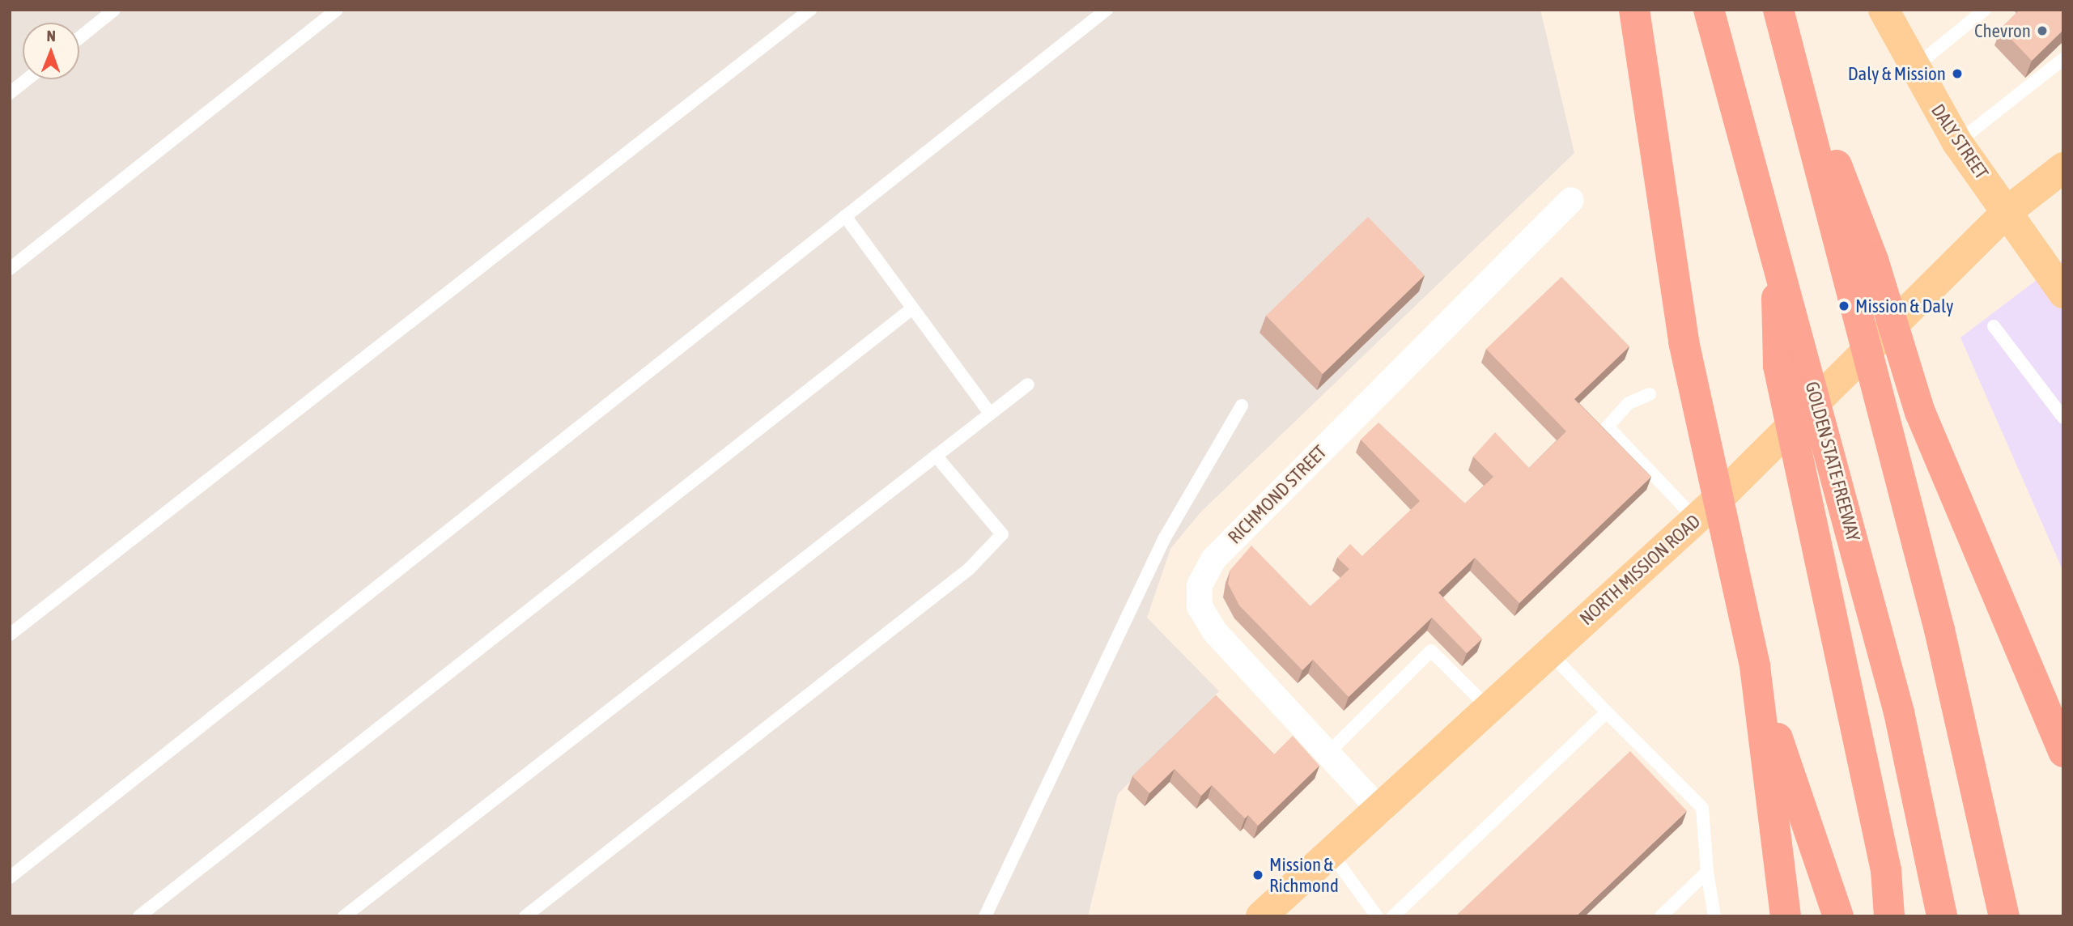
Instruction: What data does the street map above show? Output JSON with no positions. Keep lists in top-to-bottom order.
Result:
{
  "streets": {
    "highway": ["GOLDEN STATE FREEWAY"],
    "main road": ["DALY STREET", "NORTH MISSION ROAD"],
    "street": ["RICHMOND STREET"]
  },
  "crossings": [
    ["DALY STREET", "NORTH MISSION ROAD"],
    ["RICHMOND STREET", "NORTH MISSION ROAD"]
  ],
  "places": [
    "Chevron",
    "Daly & Mission",
    "Mission & Daly",
    "Mission & Richmond"
  ],
  "north": "top"
}
